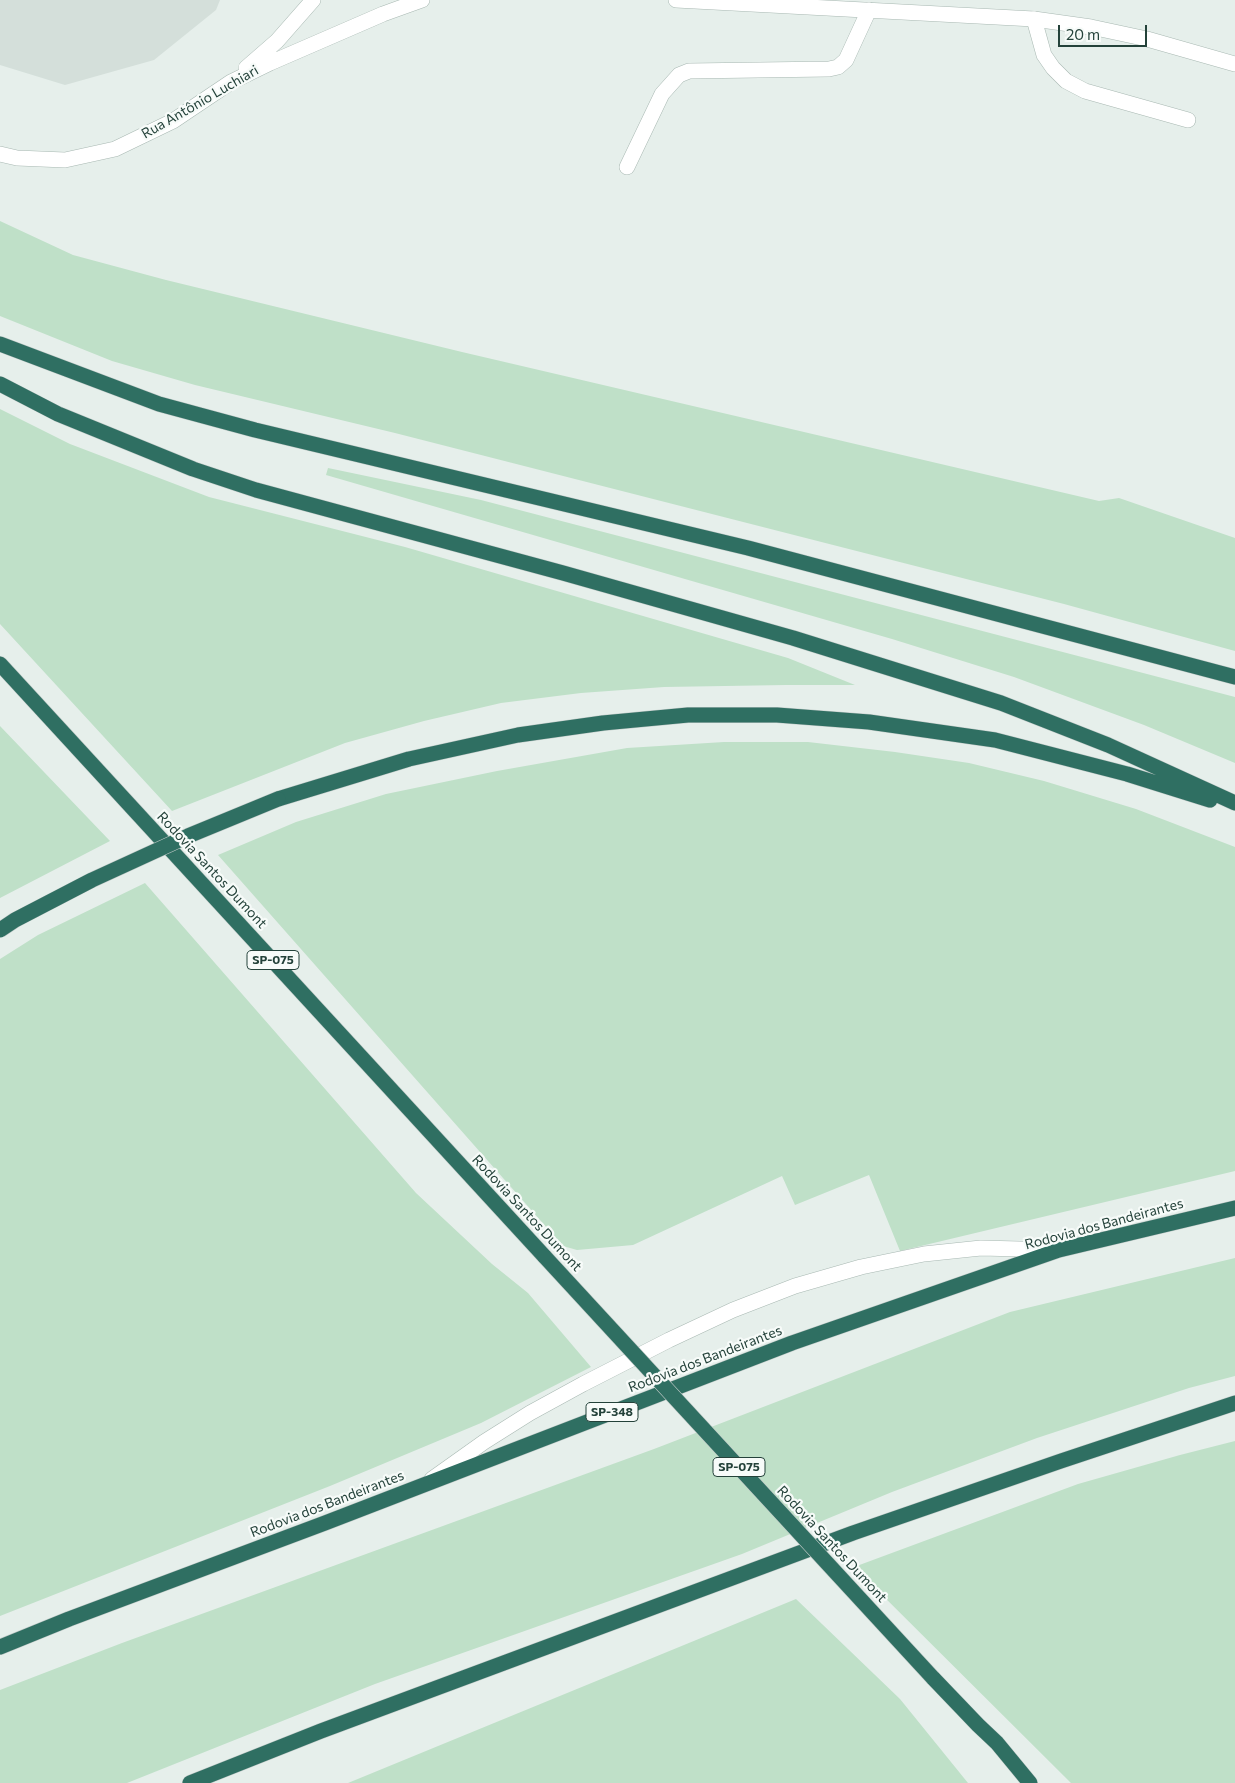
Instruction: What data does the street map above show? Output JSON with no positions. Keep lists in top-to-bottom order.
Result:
{
  "streets": {
    "highway": [
      "Rodovia Santos Dumont",
      "SP-075",
      "Rodovia dos Bandeirantes",
      "SP-348"
    ],
    "street": ["Rua Antônio Luchiari"]
  },
  "scale_bar": "20 m"
}
